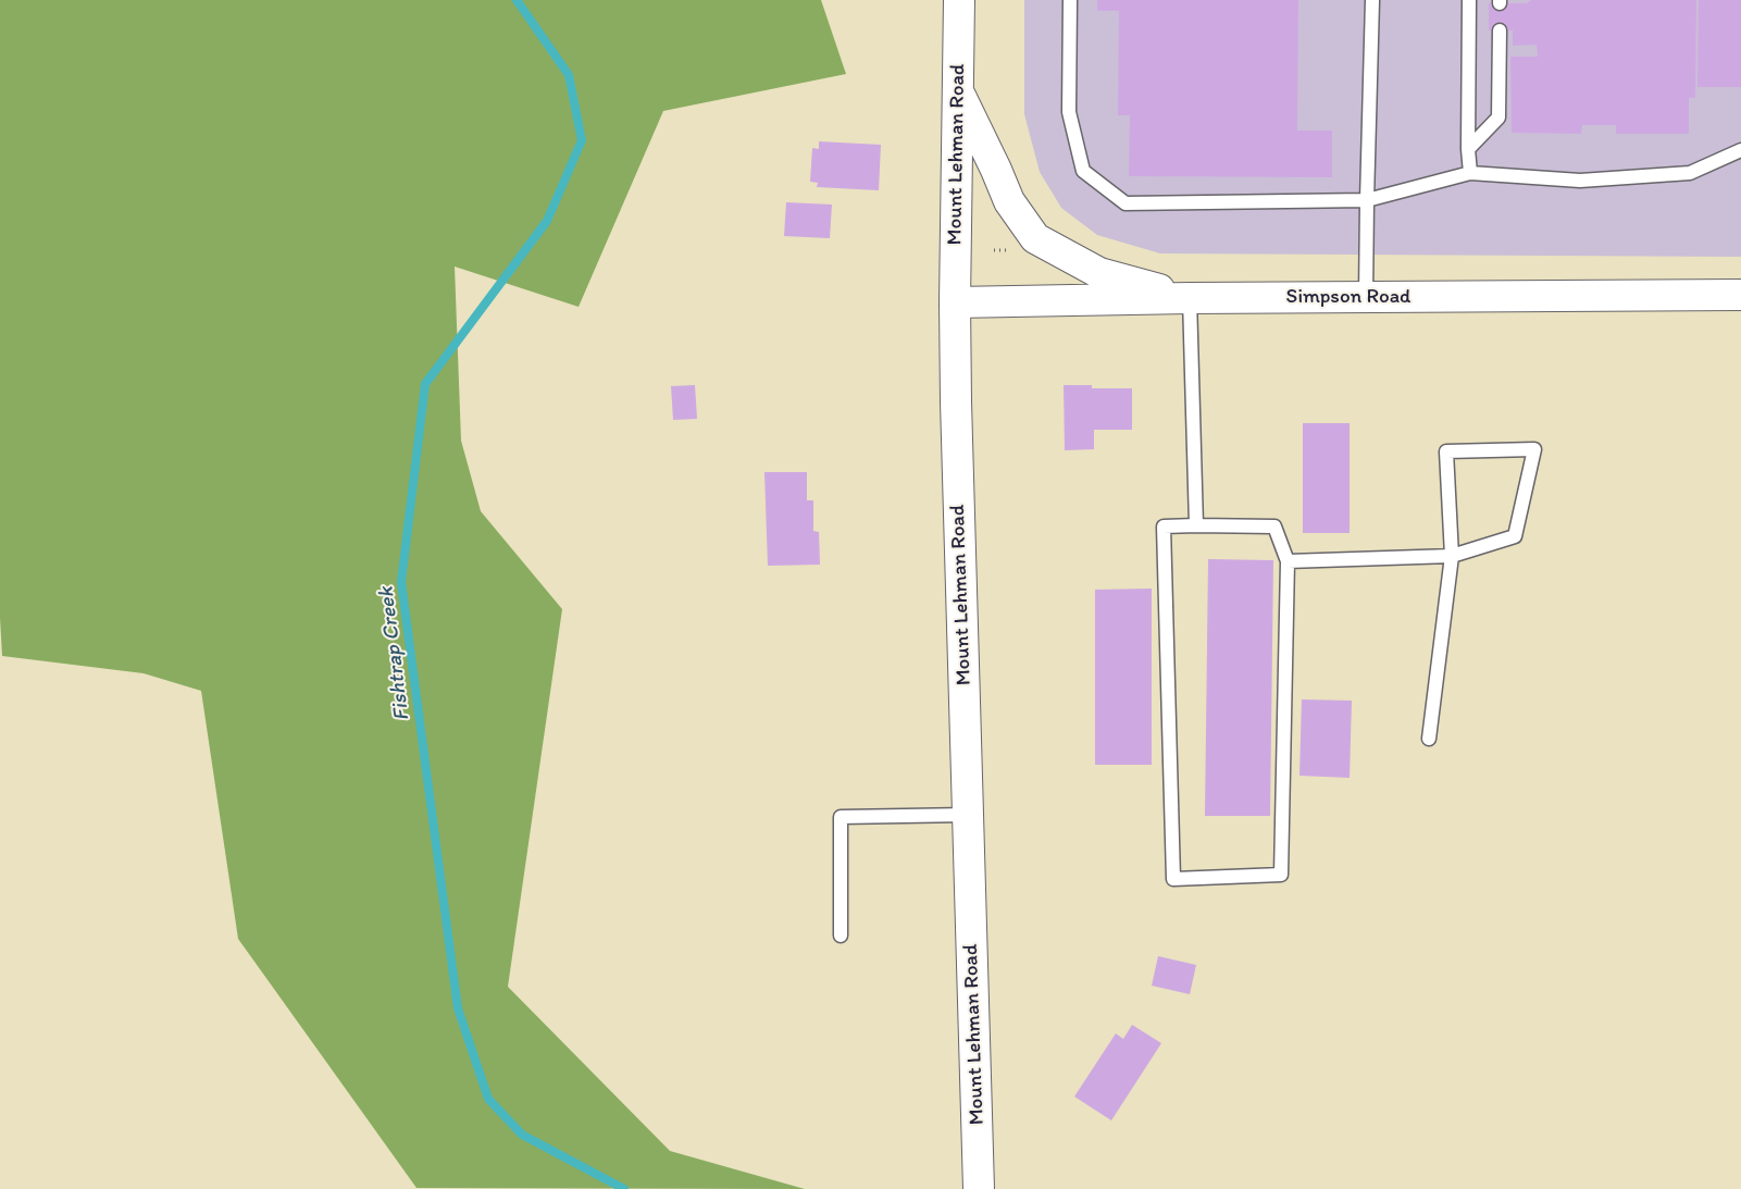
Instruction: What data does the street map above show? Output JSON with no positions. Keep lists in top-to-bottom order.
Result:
{
  "streets": {
    "main road": ["Mount Lehman Road", "Simpson Road"]
  },
  "crossings": [
    ["Mount Lehman Road", "Simpson Road"]
  ],
  "water": ["Fishtrap Creek"]
}
